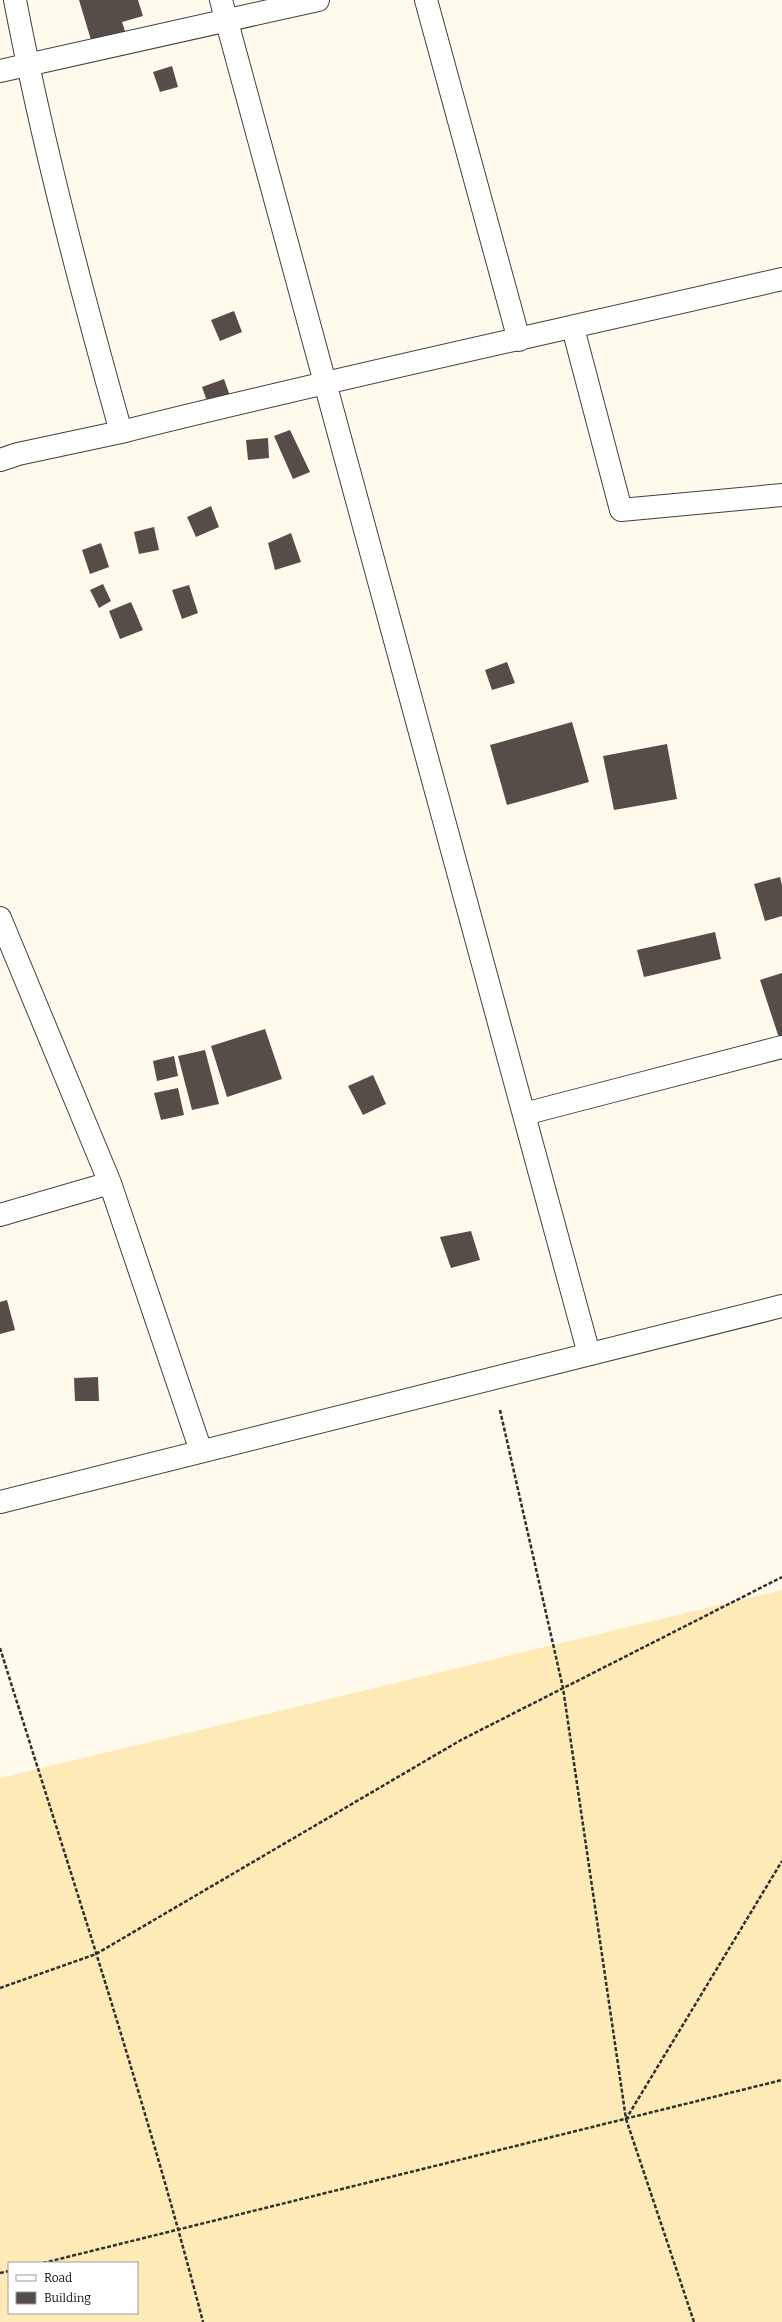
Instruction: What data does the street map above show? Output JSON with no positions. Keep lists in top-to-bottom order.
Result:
{
  "legend": ["Road", "Building"]
}
